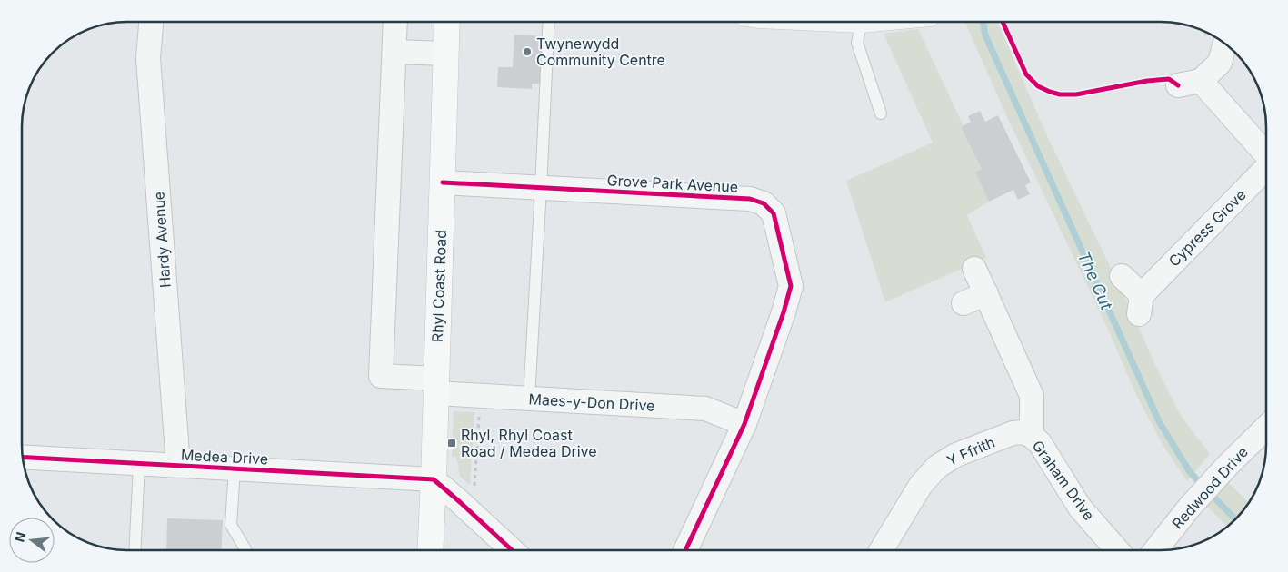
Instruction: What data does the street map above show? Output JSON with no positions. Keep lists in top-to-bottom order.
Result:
{
  "streets": {
    "main road": ["Rhyl Coast Road"],
    "street": [
      "Grove Park Avenue",
      "Cypress Grove",
      "Hardy Avenue",
      "Maes-y-Don Drive",
      "Y Ffrith",
      "Medea Drive",
      "Graham Drive",
      "Redwood Drive"
    ]
  },
  "crossings": [
    ["Grove Park Avenue", "Rhyl Coast Road"],
    ["Grove Park Avenue", "Maes-y-Don Drive"],
    ["Hardy Avenue", "Medea Drive"],
    ["Rhyl Coast Road", "Maes-y-Don Drive"],
    ["Rhyl Coast Road", "Medea Drive"],
    ["Y Ffrith", "Graham Drive"]
  ],
  "water": ["The Cut"],
  "places": {
    "other": ["Twynewydd Community Centre"],
    "transit": ["Rhyl, Rhyl Coast Road / Medea Drive"]
  },
  "north": "left"
}
